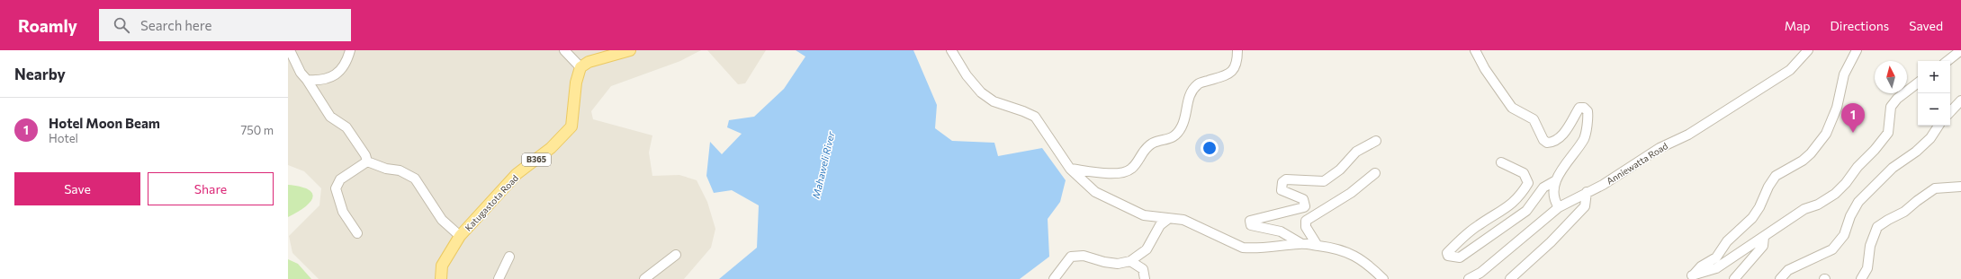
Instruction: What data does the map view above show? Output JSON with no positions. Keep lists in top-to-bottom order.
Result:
{
  "streets": {
    "main road": ["B365", "Katugastota Road"],
    "street": ["Anniewatta Road"]
  },
  "water": ["Mahaweli River"],
  "north": "top",
  "page": {
    "header": "Roamly",
    "search": "Search here",
    "nav": ["Map", "Directions", "Saved"],
    "heading": "Nearby",
    "map_buttons": ["+", "−"],
    "list": [
      {
        "mark": "1",
        "name": "Hotel Moon Beam",
        "note": "Hotel",
        "value": "750 m"
      }
    ],
    "pins": "1",
    "buttons": ["Save", "Share"]
  }
}
